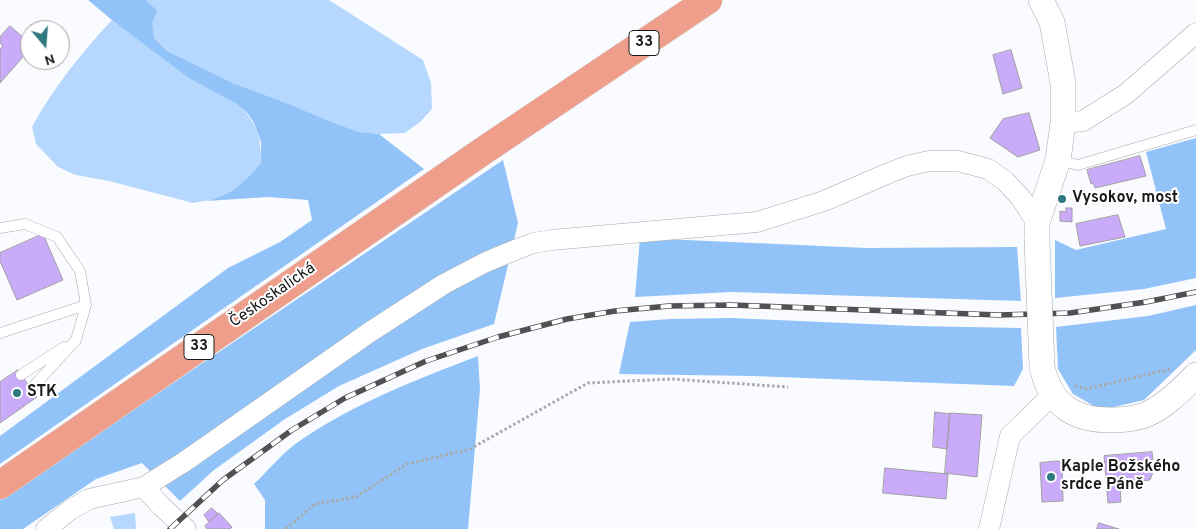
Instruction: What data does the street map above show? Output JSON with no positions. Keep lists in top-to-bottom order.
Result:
{
  "streets": {
    "main road": ["33", "Českoskalická"]
  },
  "places": ["Vysokov, most", "STK", "Kaple Božského srdce Páně"],
  "north": "bottom"
}
